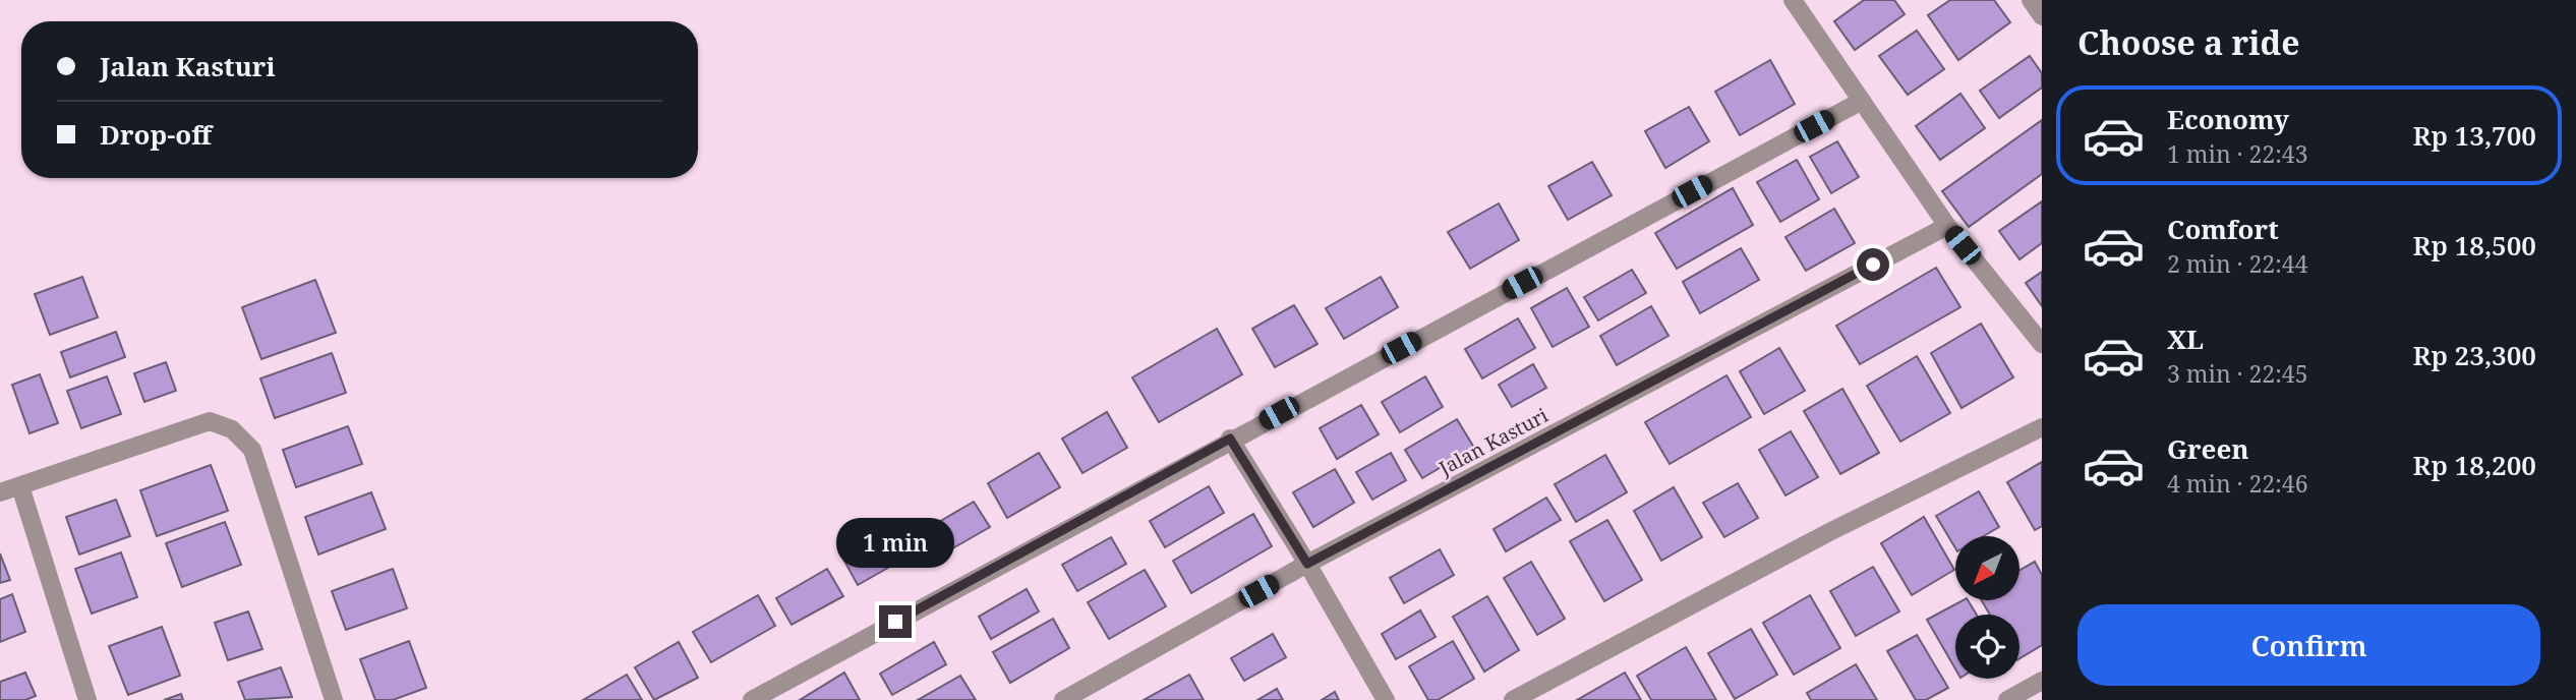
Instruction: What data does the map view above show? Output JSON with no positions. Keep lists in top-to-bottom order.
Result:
{
  "streets": {
    "street": ["Jalan Kasturi"]
  },
  "north": "bottom left",
  "page": {
    "heading": "Choose a ride",
    "banner": ["Jalan Kasturi", "Drop-off"],
    "list": [
      {
        "name": "Economy",
        "note": "1 min · 22:43",
        "value": "Rp 13,700"
      },
      {
        "name": "Comfort",
        "note": "2 min · 22:44",
        "value": "Rp 18,500"
      },
      {
        "name": "XL",
        "note": "3 min · 22:45",
        "value": "Rp 23,300"
      },
      {
        "name": "Green",
        "note": "4 min · 22:46",
        "value": "Rp 18,200"
      }
    ],
    "bubble": "1 min",
    "buttons": "Confirm"
  }
}
